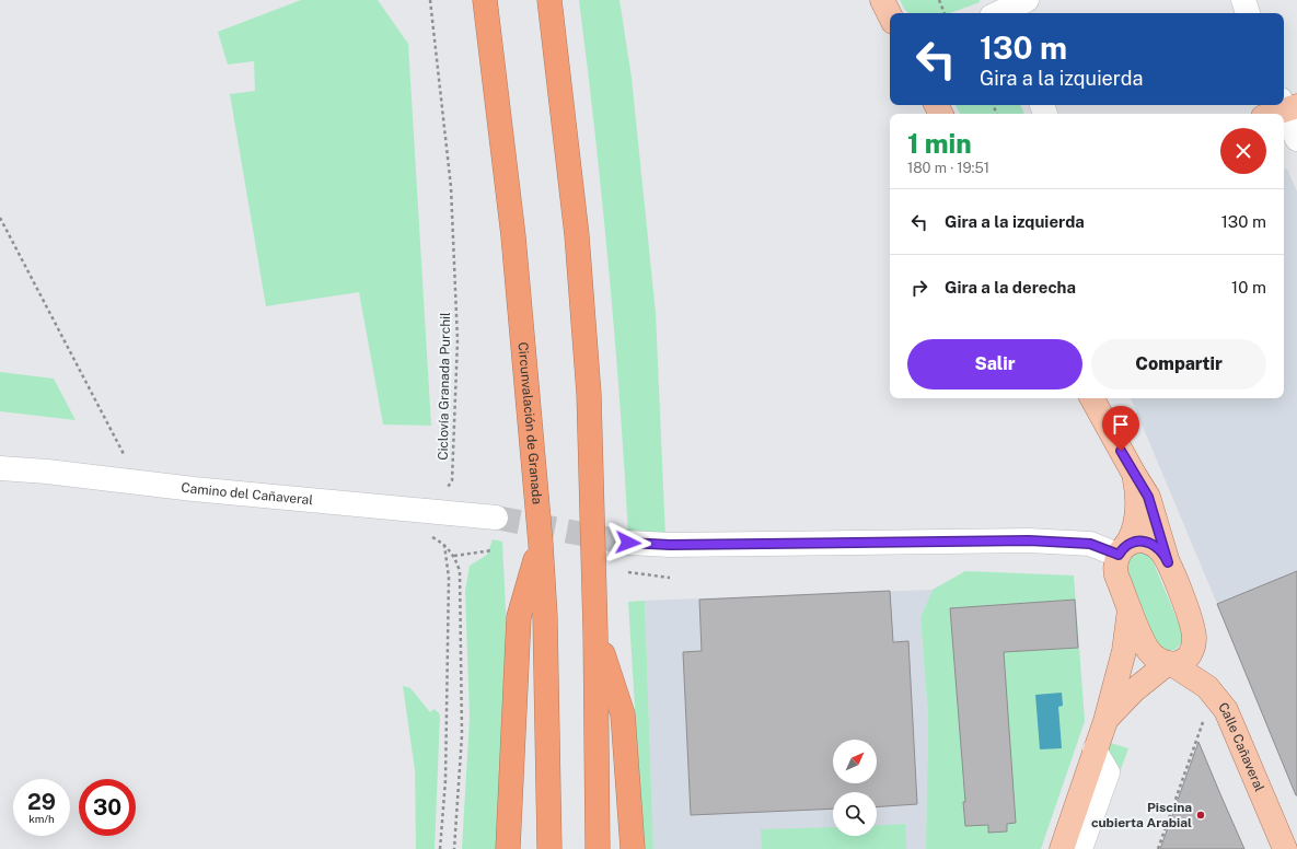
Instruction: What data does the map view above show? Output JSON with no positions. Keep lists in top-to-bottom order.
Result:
{
  "streets": {
    "highway": ["Circunvalación de Granada"],
    "main road": ["Calle Cañaveral"],
    "street": ["Camino del Cañaveral"],
    "path": ["Ciclovía Granada Purchil"]
  },
  "places": ["Piscina cubierta Arabial"],
  "north": "top right",
  "page": {
    "turn": ["130 m", "Gira a la izquierda"],
    "heading": ["1 min", "180 m · 19:51"],
    "list": [
      {
        "name": "Gira a la izquierda",
        "value": "130 m"
      },
      {
        "name": "Gira a la derecha",
        "value": "10 m"
      }
    ],
    "buttons": ["Salir", "Compartir"],
    "speed": "29 km/h",
    "limit": "30"
  }
}
